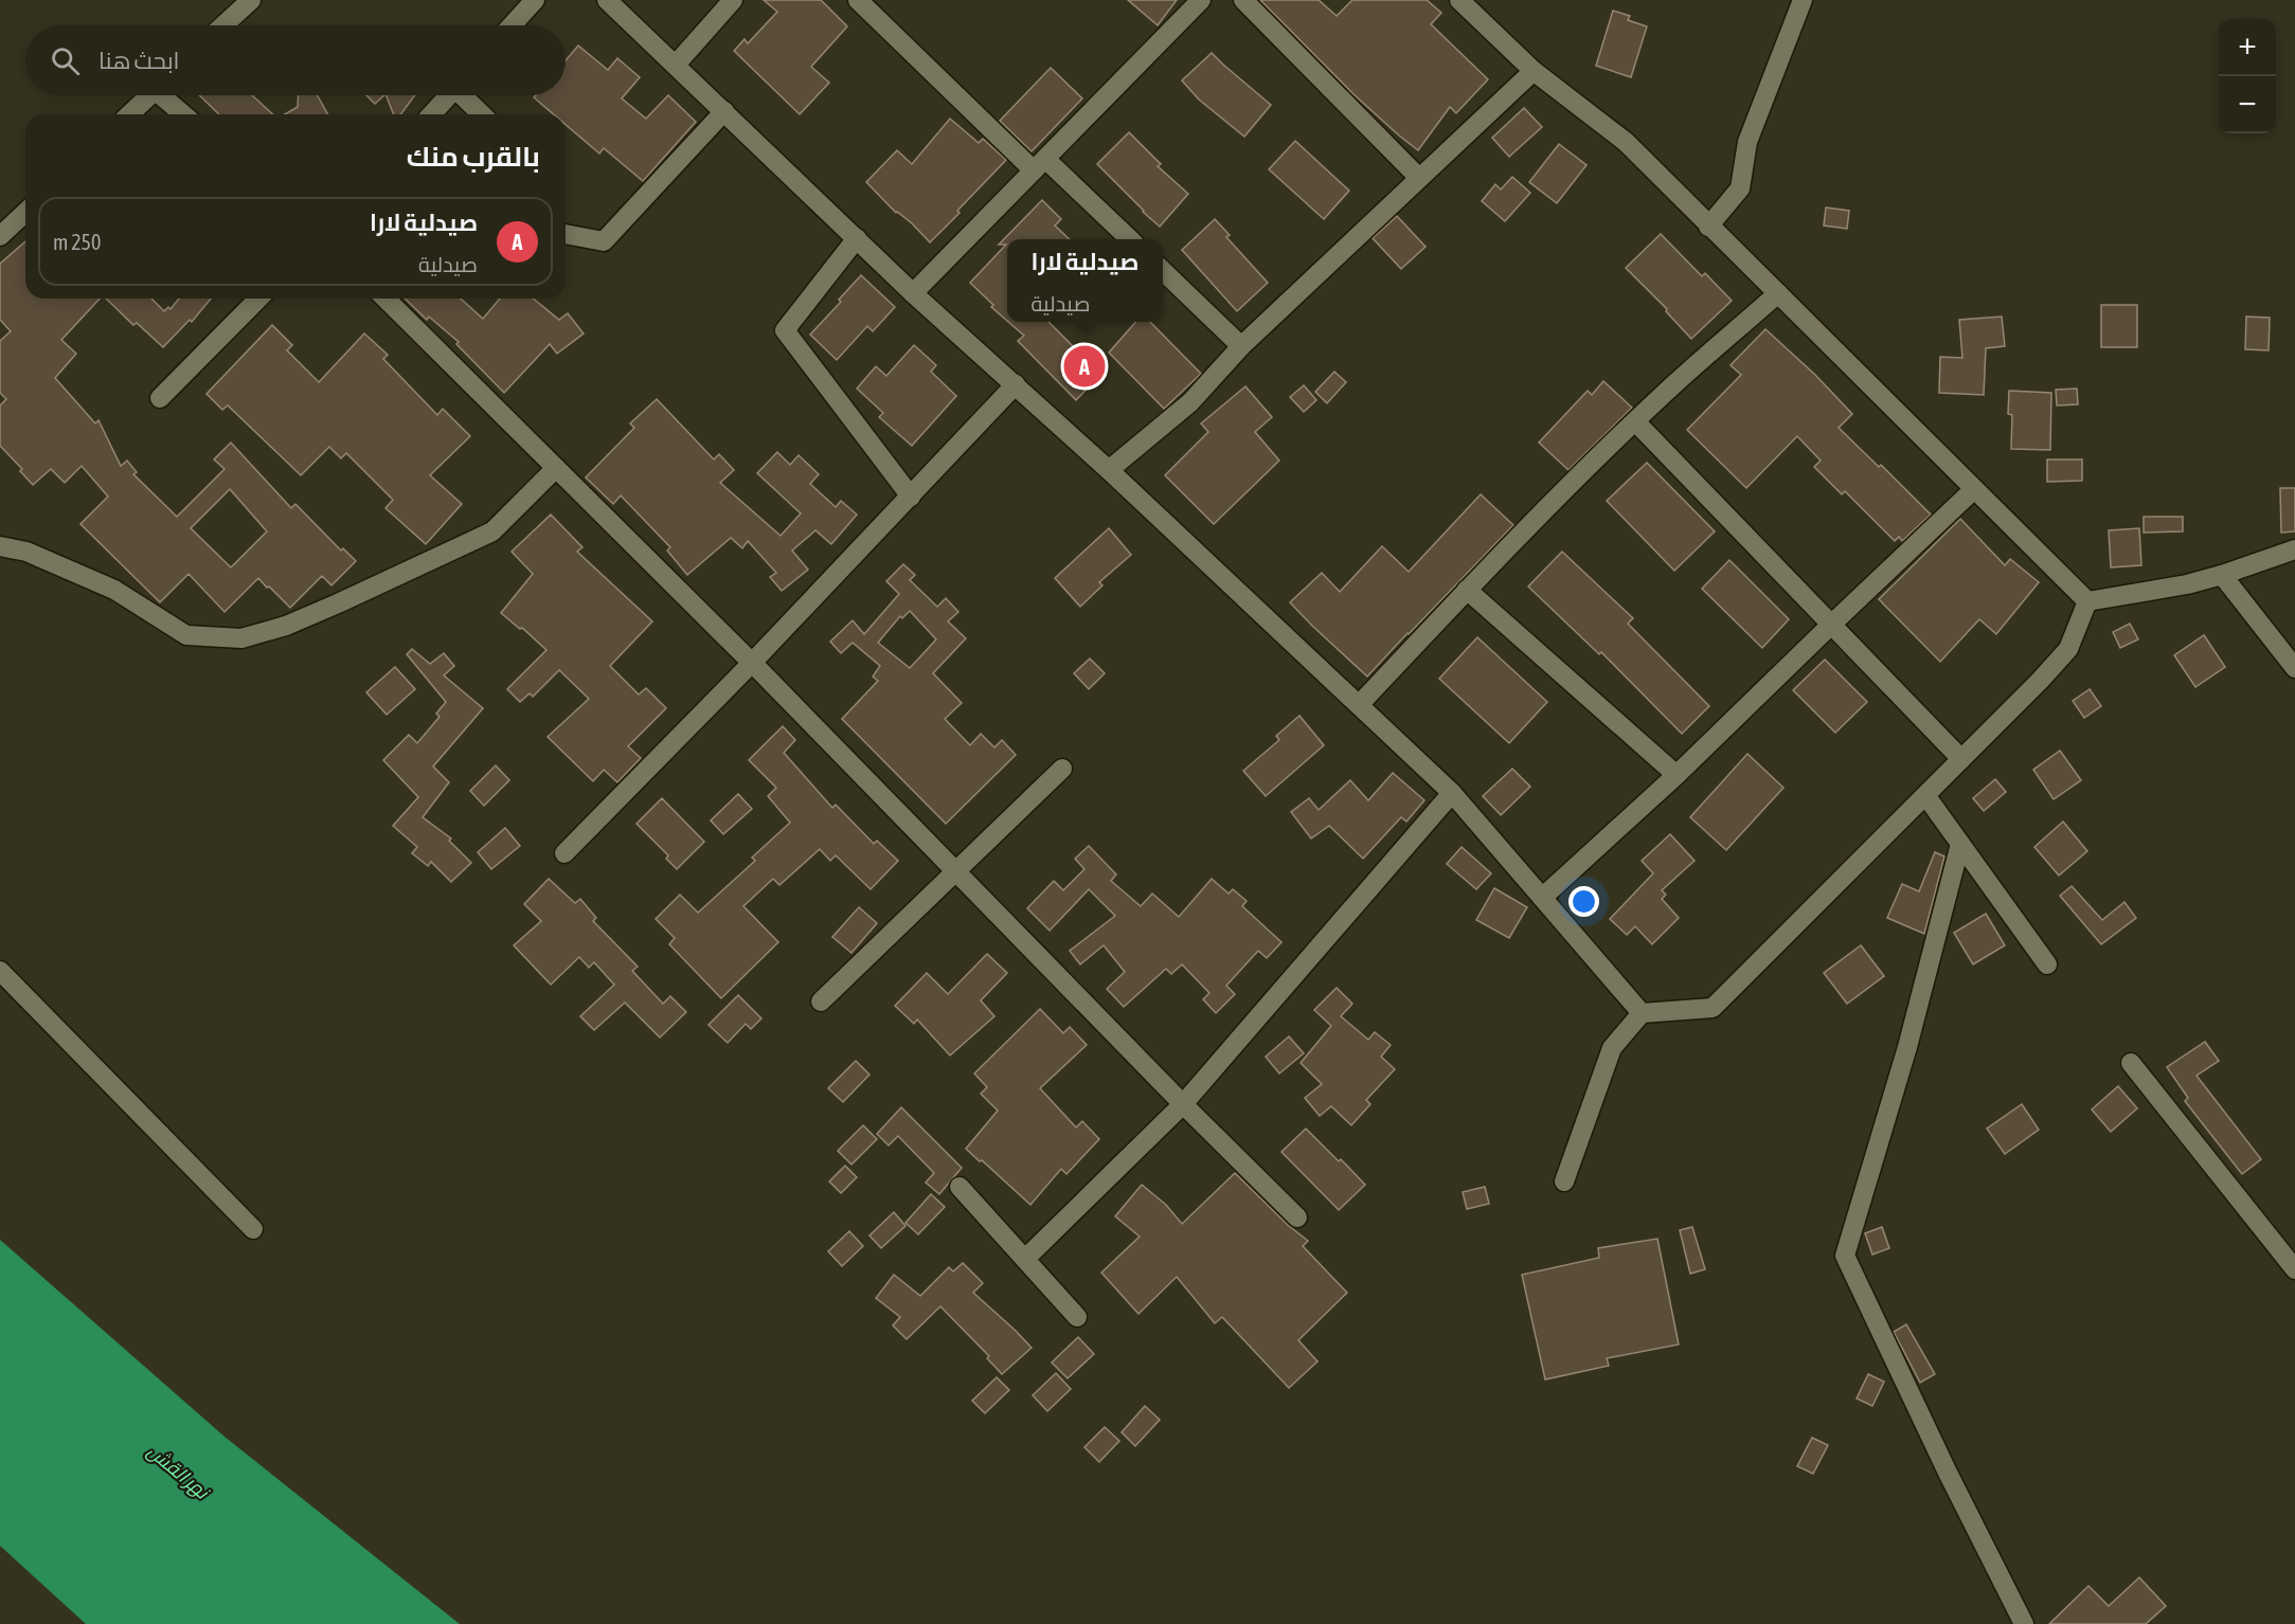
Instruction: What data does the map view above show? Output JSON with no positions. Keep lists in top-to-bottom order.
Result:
{
  "water": ["نهر القش"],
  "page": {
    "map_buttons": ["+", "−"],
    "search": "ابحث هنا",
    "heading": "بالقرب منك",
    "list": [
      {
        "mark": "A",
        "name": "صيدلية لارا",
        "note": "صيدلية",
        "value": "250 m"
      }
    ],
    "popup": ["صيدلية لارا", "صيدلية"],
    "pins": "A"
  }
}
